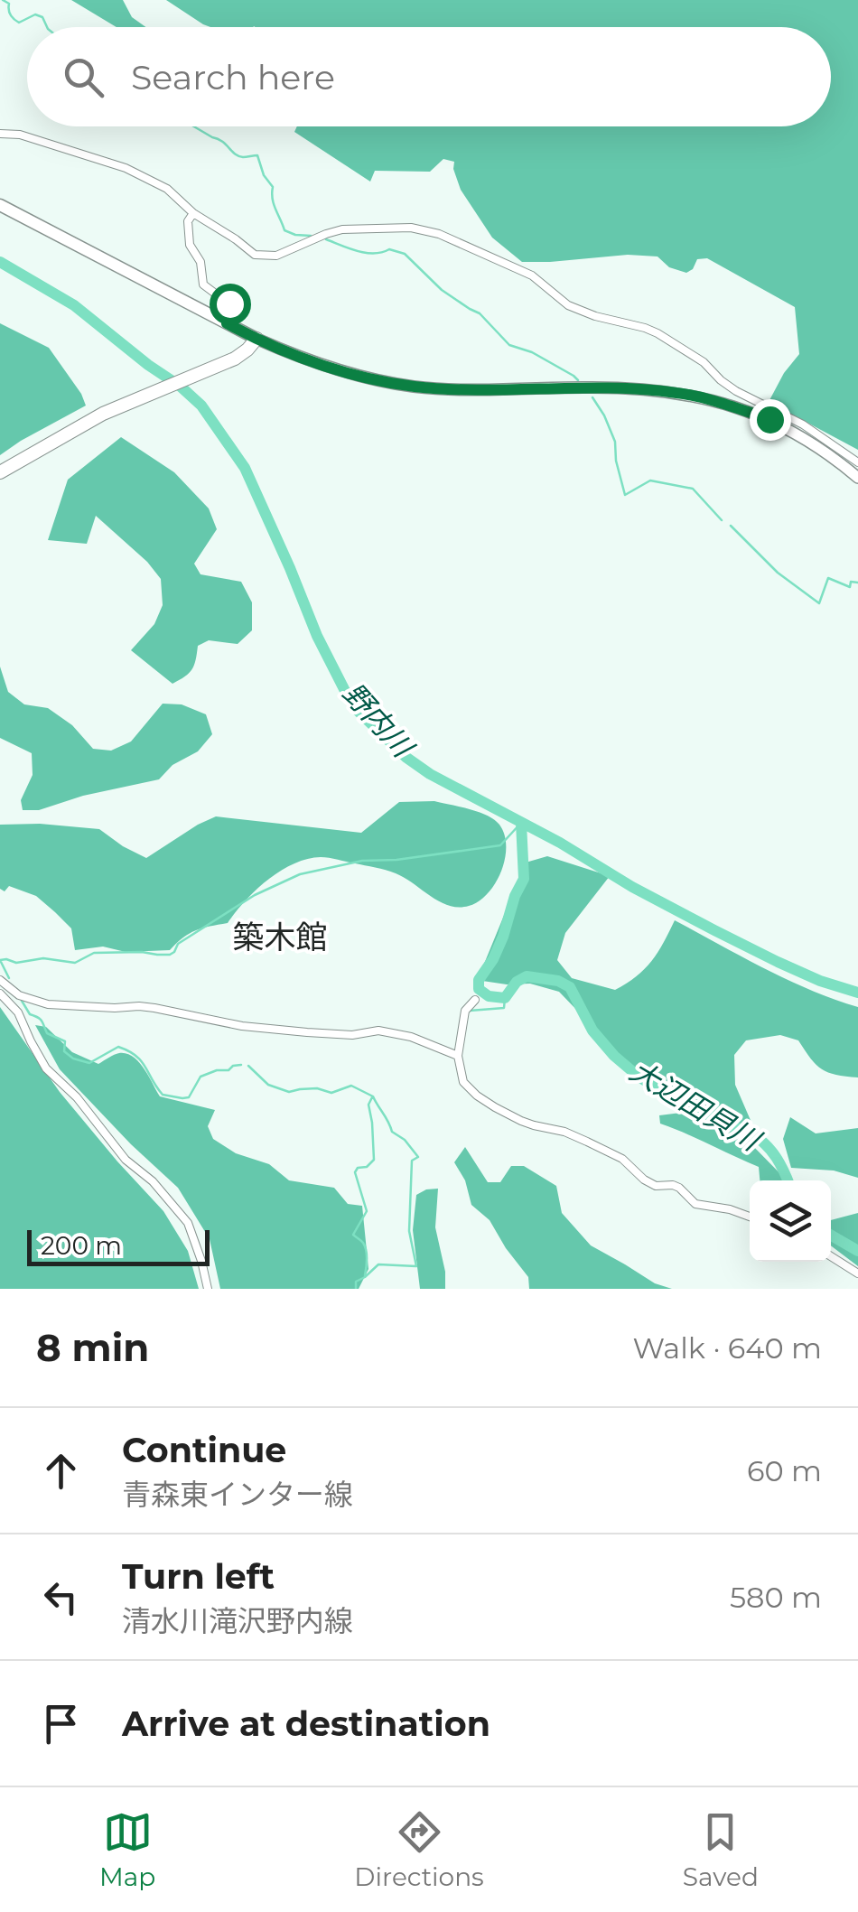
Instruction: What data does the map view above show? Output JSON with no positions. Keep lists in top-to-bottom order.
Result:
{
  "districts": ["築木館"],
  "water": ["野内川", "大辺田貝川"],
  "scale_bar": "200 m",
  "page": {
    "search": "Search here",
    "scale": "200 m",
    "heading": ["8 min", "Walk · 640 m"],
    "list": [
      ["Continue", "青森東インター線", "60 m"],
      ["Turn left", "清水川滝沢野内線", "580 m"],
      "Arrive at destination"
    ],
    "nav": ["Map", "Directions", "Saved"]
  }
}
